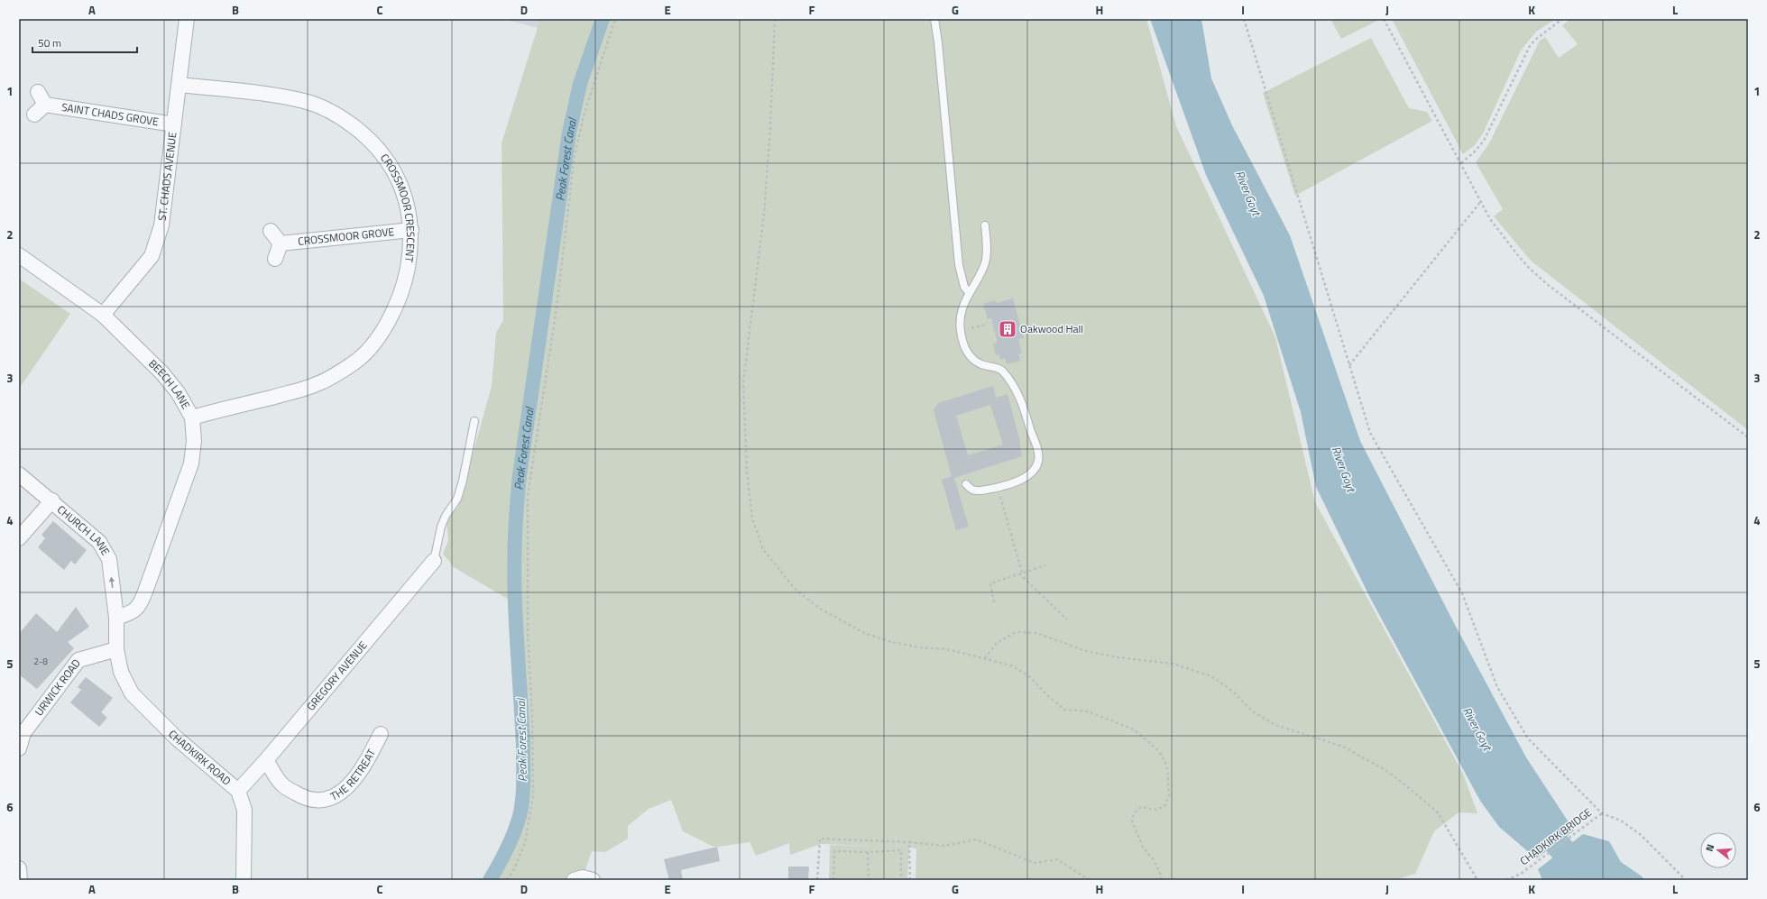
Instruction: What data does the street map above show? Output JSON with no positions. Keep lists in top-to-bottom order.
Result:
{
  "streets": {
    "street": [
      "SAINT CHADS GROVE",
      "ST. CHADS AVENUE",
      "CROSSMOOR CRESCENT",
      "CROSSMOOR GROVE",
      "BEECH LANE",
      "CHURCH LANE",
      "GREGORY AVENUE",
      "URWICK ROAD",
      "CHADKIRK ROAD",
      "THE RETREAT"
    ],
    "path": ["CHADKIRK BRIDGE"]
  },
  "crossings": [
    ["SAINT CHADS GROVE", "ST. CHADS AVENUE"],
    ["ST. CHADS AVENUE", "CROSSMOOR CRESCENT"],
    ["ST. CHADS AVENUE", "BEECH LANE"],
    ["CROSSMOOR CRESCENT", "CROSSMOOR GROVE"],
    ["CROSSMOOR CRESCENT", "BEECH LANE"],
    ["BEECH LANE", "CHURCH LANE"],
    ["CHURCH LANE", "URWICK ROAD"],
    ["CHURCH LANE", "CHADKIRK ROAD"],
    ["GREGORY AVENUE", "CHADKIRK ROAD"],
    ["GREGORY AVENUE", "THE RETREAT"],
    ["URWICK ROAD", "CHADKIRK ROAD"]
  ],
  "one_way": ["CHURCH LANE"],
  "water": ["Peak Forest Canal", "River Goyt"],
  "places": {
    "building": ["Oakwood Hall"]
  },
  "house_numbers": ["2-8"],
  "scale_bar": "50 m",
  "north": "left",
  "grid": {
    "columns": [
      "A",
      "B",
      "C",
      "D",
      "E",
      "F",
      "G",
      "H",
      "I",
      "J",
      "K",
      "L"
    ],
    "rows": [
      "1",
      "2",
      "3",
      "4",
      "5",
      "6"
    ]
  }
}
